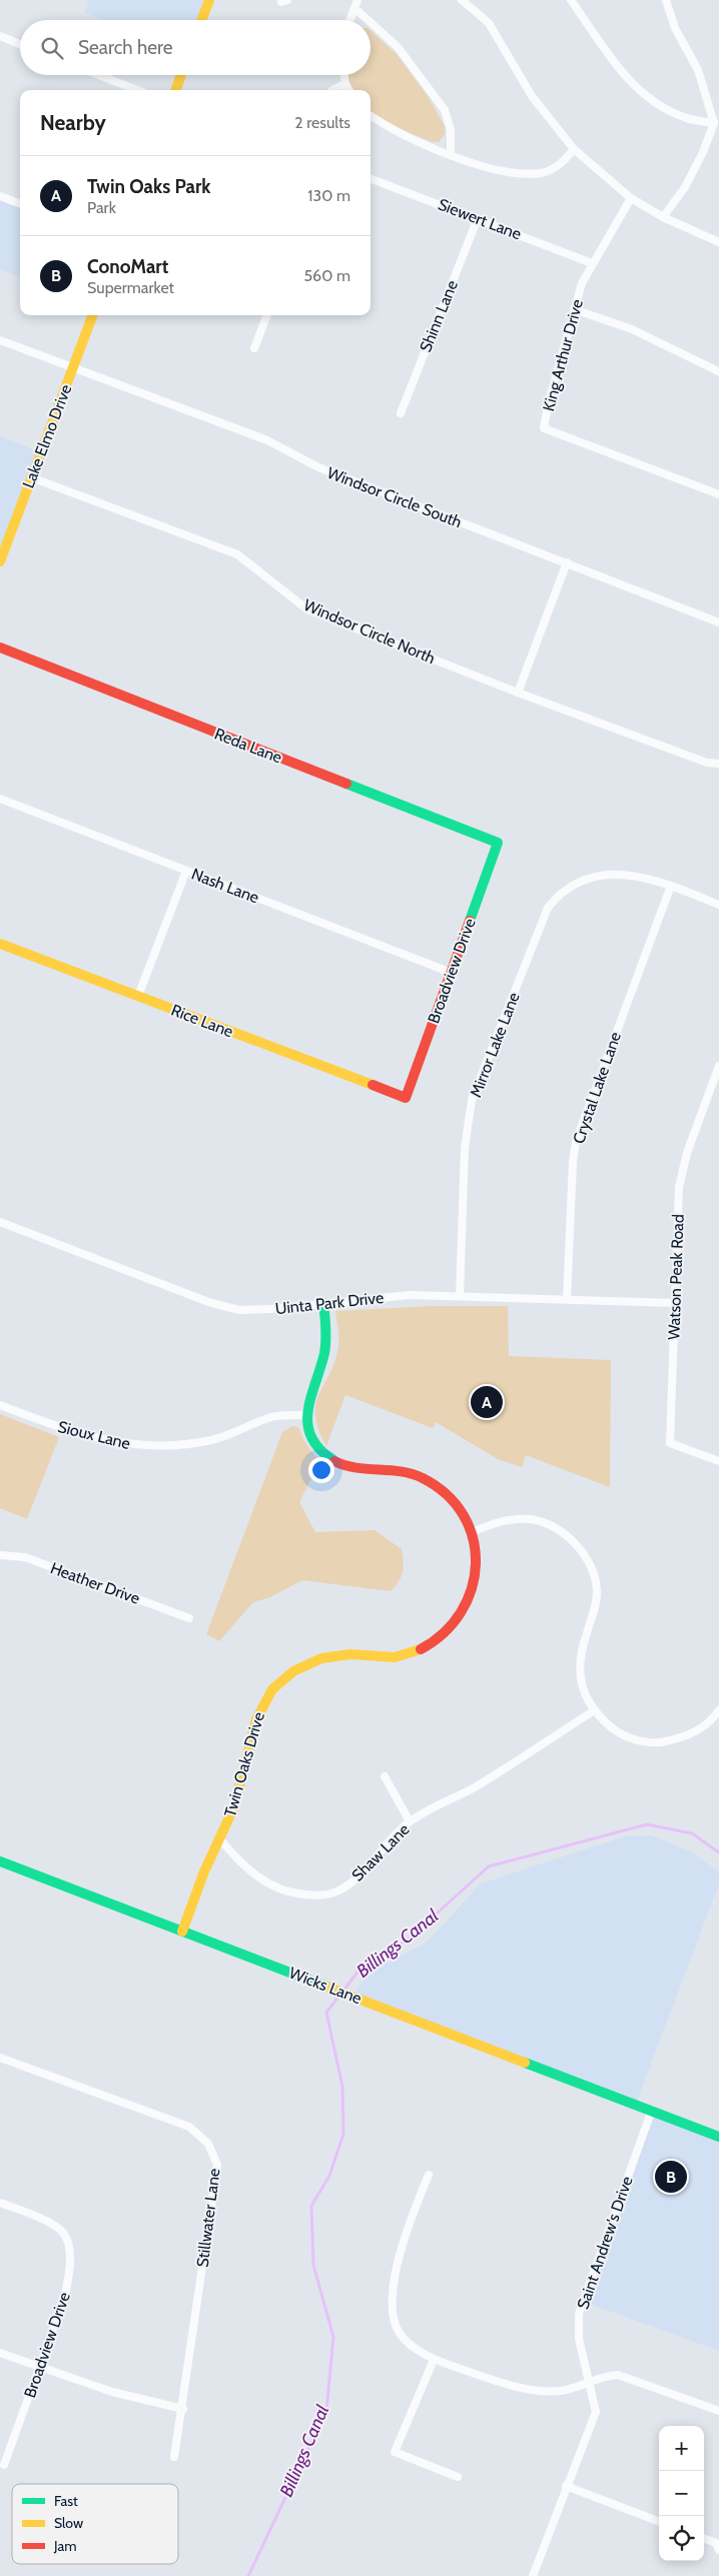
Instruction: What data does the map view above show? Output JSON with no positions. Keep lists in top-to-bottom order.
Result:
{
  "streets": {
    "street": [
      "Siewert Lane",
      "Shinn Lane",
      "King Arthur Drive",
      "Lake Elmo Drive",
      "Windsor Circle South",
      "Windsor Circle North",
      "Reda Lane",
      "Nash Lane",
      "Broadview Drive",
      "Rice Lane",
      "Mirror Lake Lane",
      "Crystal Lake Lane",
      "Watson Peak Road",
      "Uinta Park Drive",
      "Sioux Lane",
      "Heather Drive",
      "Twin Oaks Drive",
      "Shaw Lane",
      "Wicks Lane",
      "Stillwater Lane",
      "Saint Andrew's Drive"
    ]
  },
  "crossings": [
    ["Siewert Lane", "Shinn Lane"],
    ["Siewert Lane", "King Arthur Drive"],
    ["Lake Elmo Drive", "Windsor Circle South"],
    ["Lake Elmo Drive", "Windsor Circle North"],
    ["Reda Lane", "Broadview Drive"],
    ["Nash Lane", "Broadview Drive"],
    ["Broadview Drive", "Rice Lane"],
    ["Mirror Lake Lane", "Crystal Lake Lane"],
    ["Mirror Lake Lane", "Uinta Park Drive"],
    ["Crystal Lake Lane", "Uinta Park Drive"],
    ["Watson Peak Road", "Uinta Park Drive"],
    ["Uinta Park Drive", "Twin Oaks Drive"],
    ["Sioux Lane", "Twin Oaks Drive"],
    ["Twin Oaks Drive", "Shaw Lane"],
    ["Twin Oaks Drive", "Wicks Lane"],
    ["Wicks Lane", "Saint Andrew's Drive"]
  ],
  "water": ["Billings Canal"],
  "legend": ["Fast", "Slow", "Jam"],
  "page": {
    "search": "Search here",
    "heading": ["Nearby", "2 results"],
    "list": [
      {
        "mark": "A",
        "name": "Twin Oaks Park",
        "note": "Park",
        "value": "130 m"
      },
      {
        "mark": "B",
        "name": "ConoMart",
        "note": "Supermarket",
        "value": "560 m"
      }
    ],
    "pins": ["A", "B"],
    "map_buttons": ["+", "−"]
  }
}
